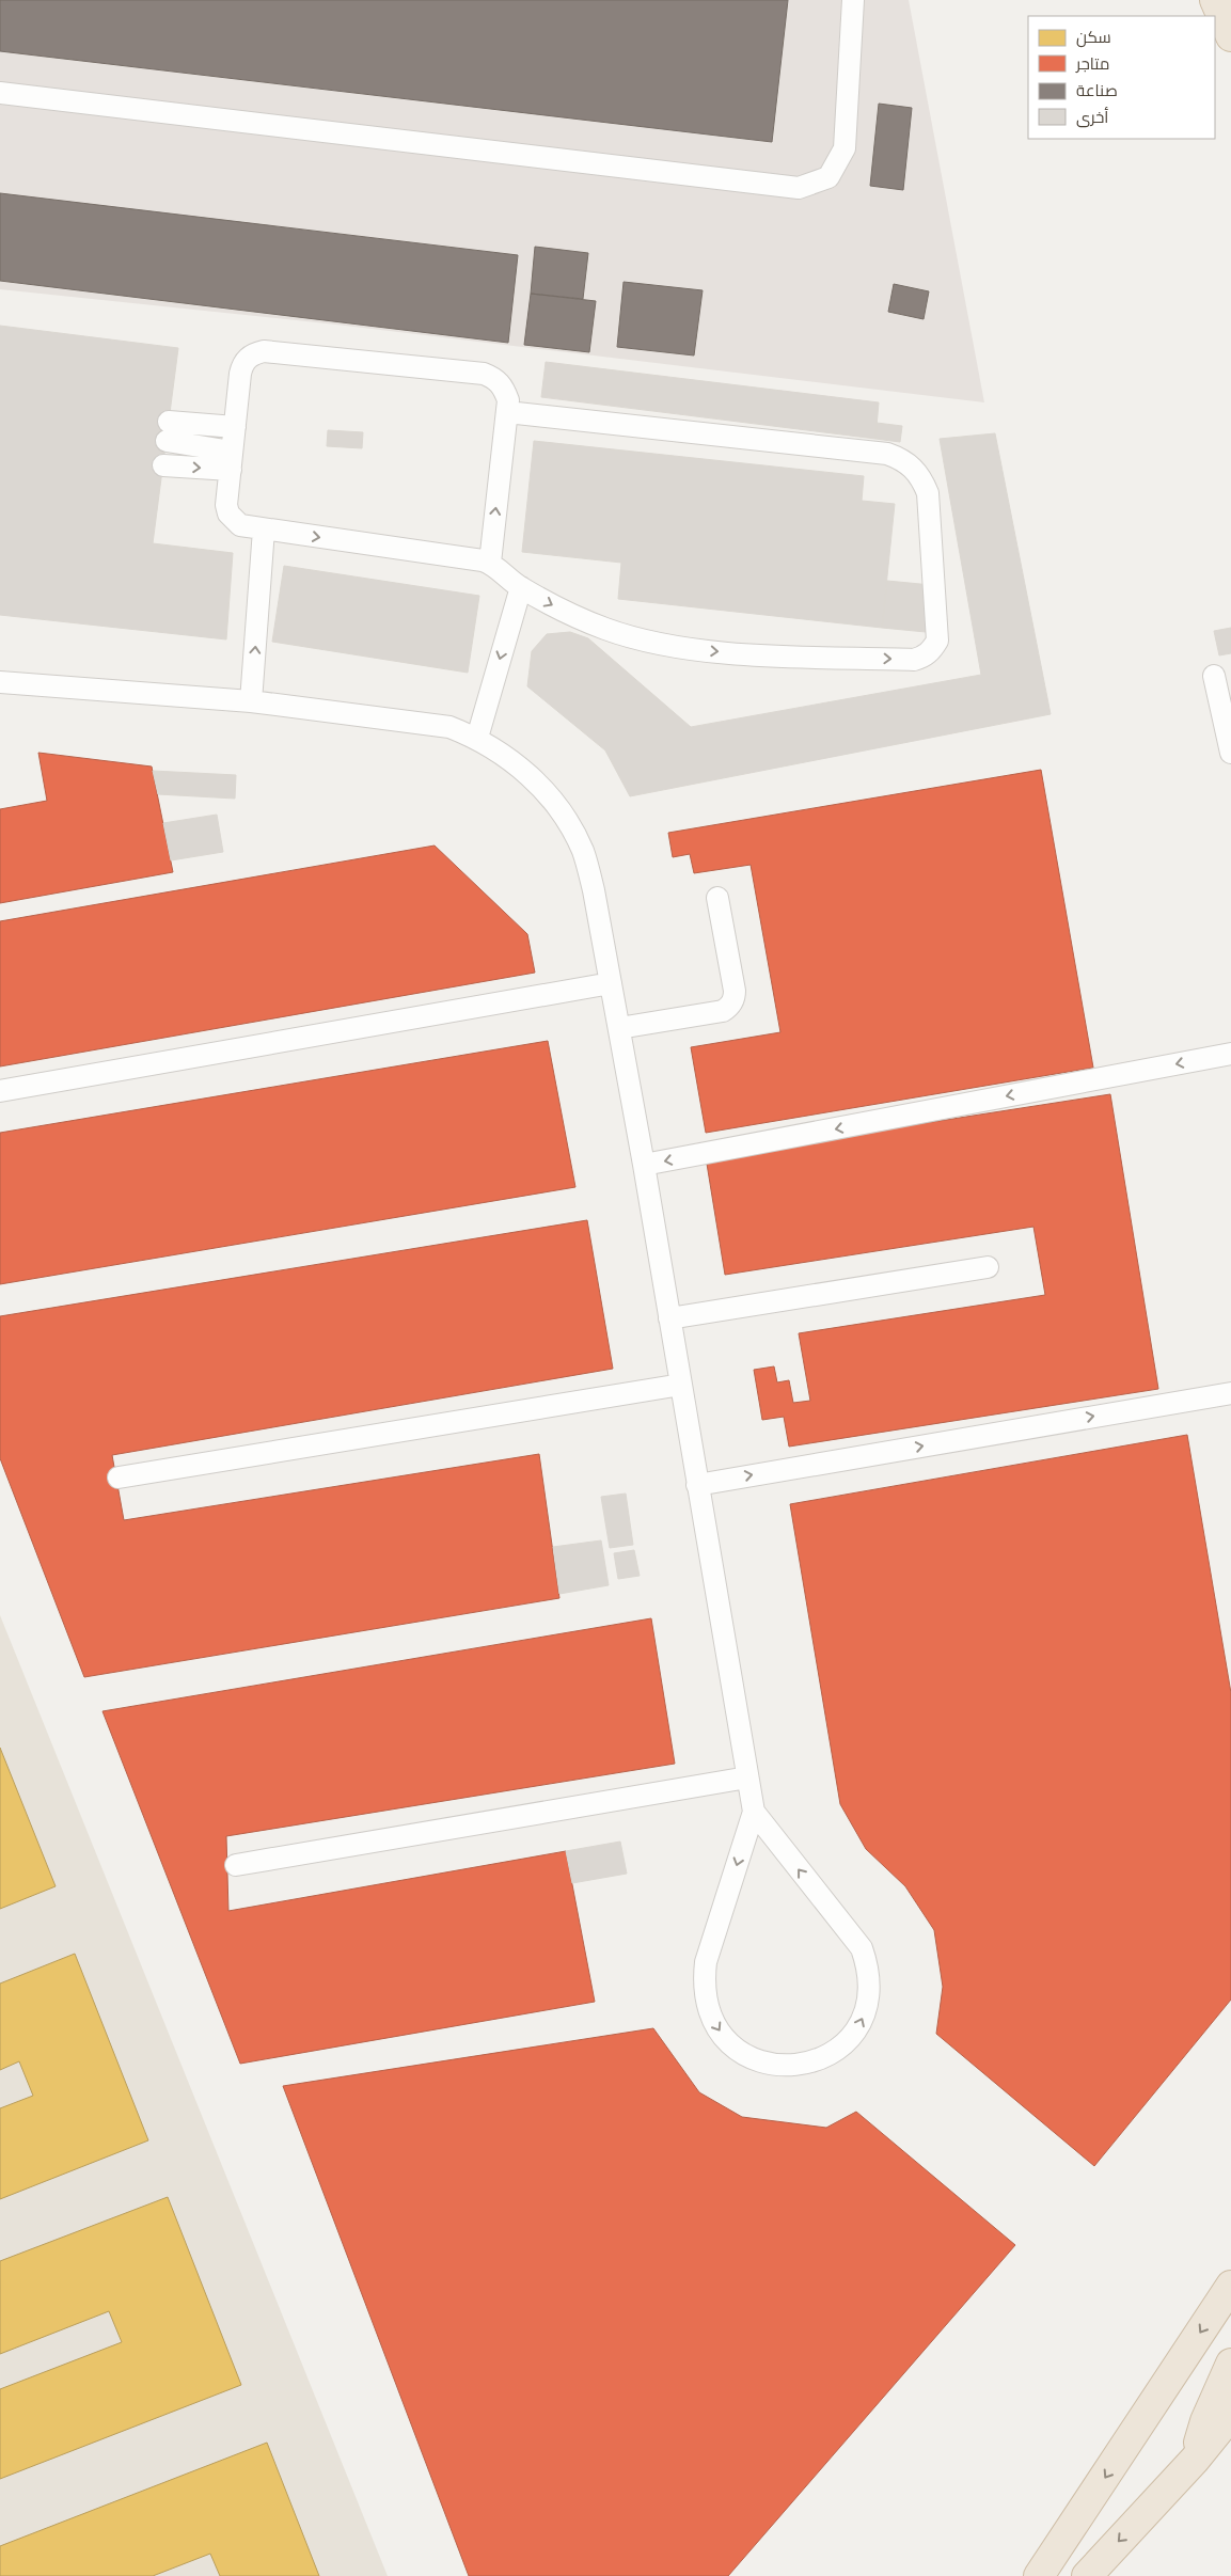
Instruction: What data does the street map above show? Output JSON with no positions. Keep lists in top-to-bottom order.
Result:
{
  "legend": [
    "سكن",
    "متاجر",
    "صناعة",
    "أخرى"
  ]
}
